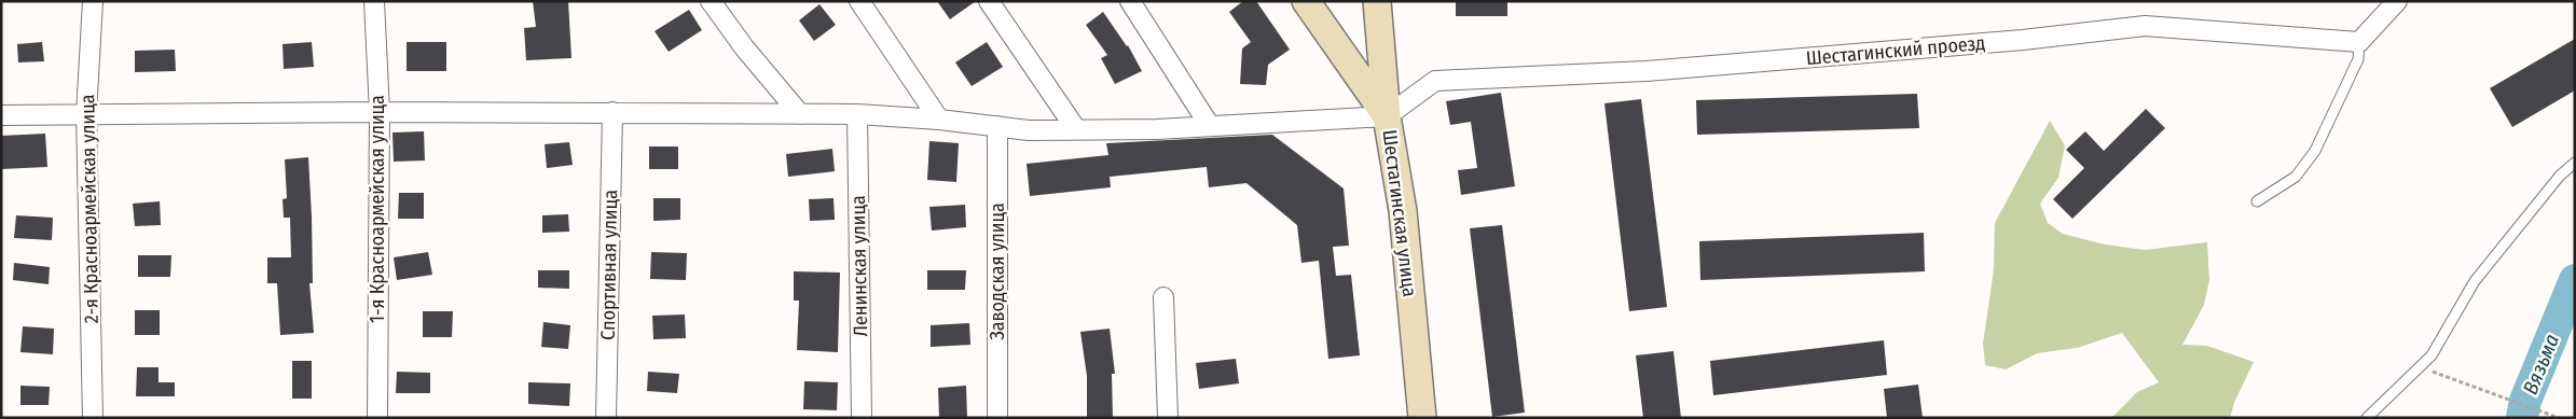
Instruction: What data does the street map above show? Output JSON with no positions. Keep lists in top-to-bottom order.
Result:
{
  "streets": {
    "main road": ["Шестагинская улица"],
    "street": [
      "Шестагинский проезд",
      "2-я Красноармейская улица",
      "1-я Красноармейская улица",
      "Спортивная улица",
      "Ленинская улица",
      "Заводская улица"
    ]
  },
  "crossings": [
    ["Шестагинский проезд", "Шестагинская улица"]
  ],
  "water": ["Вязьма"]
}
